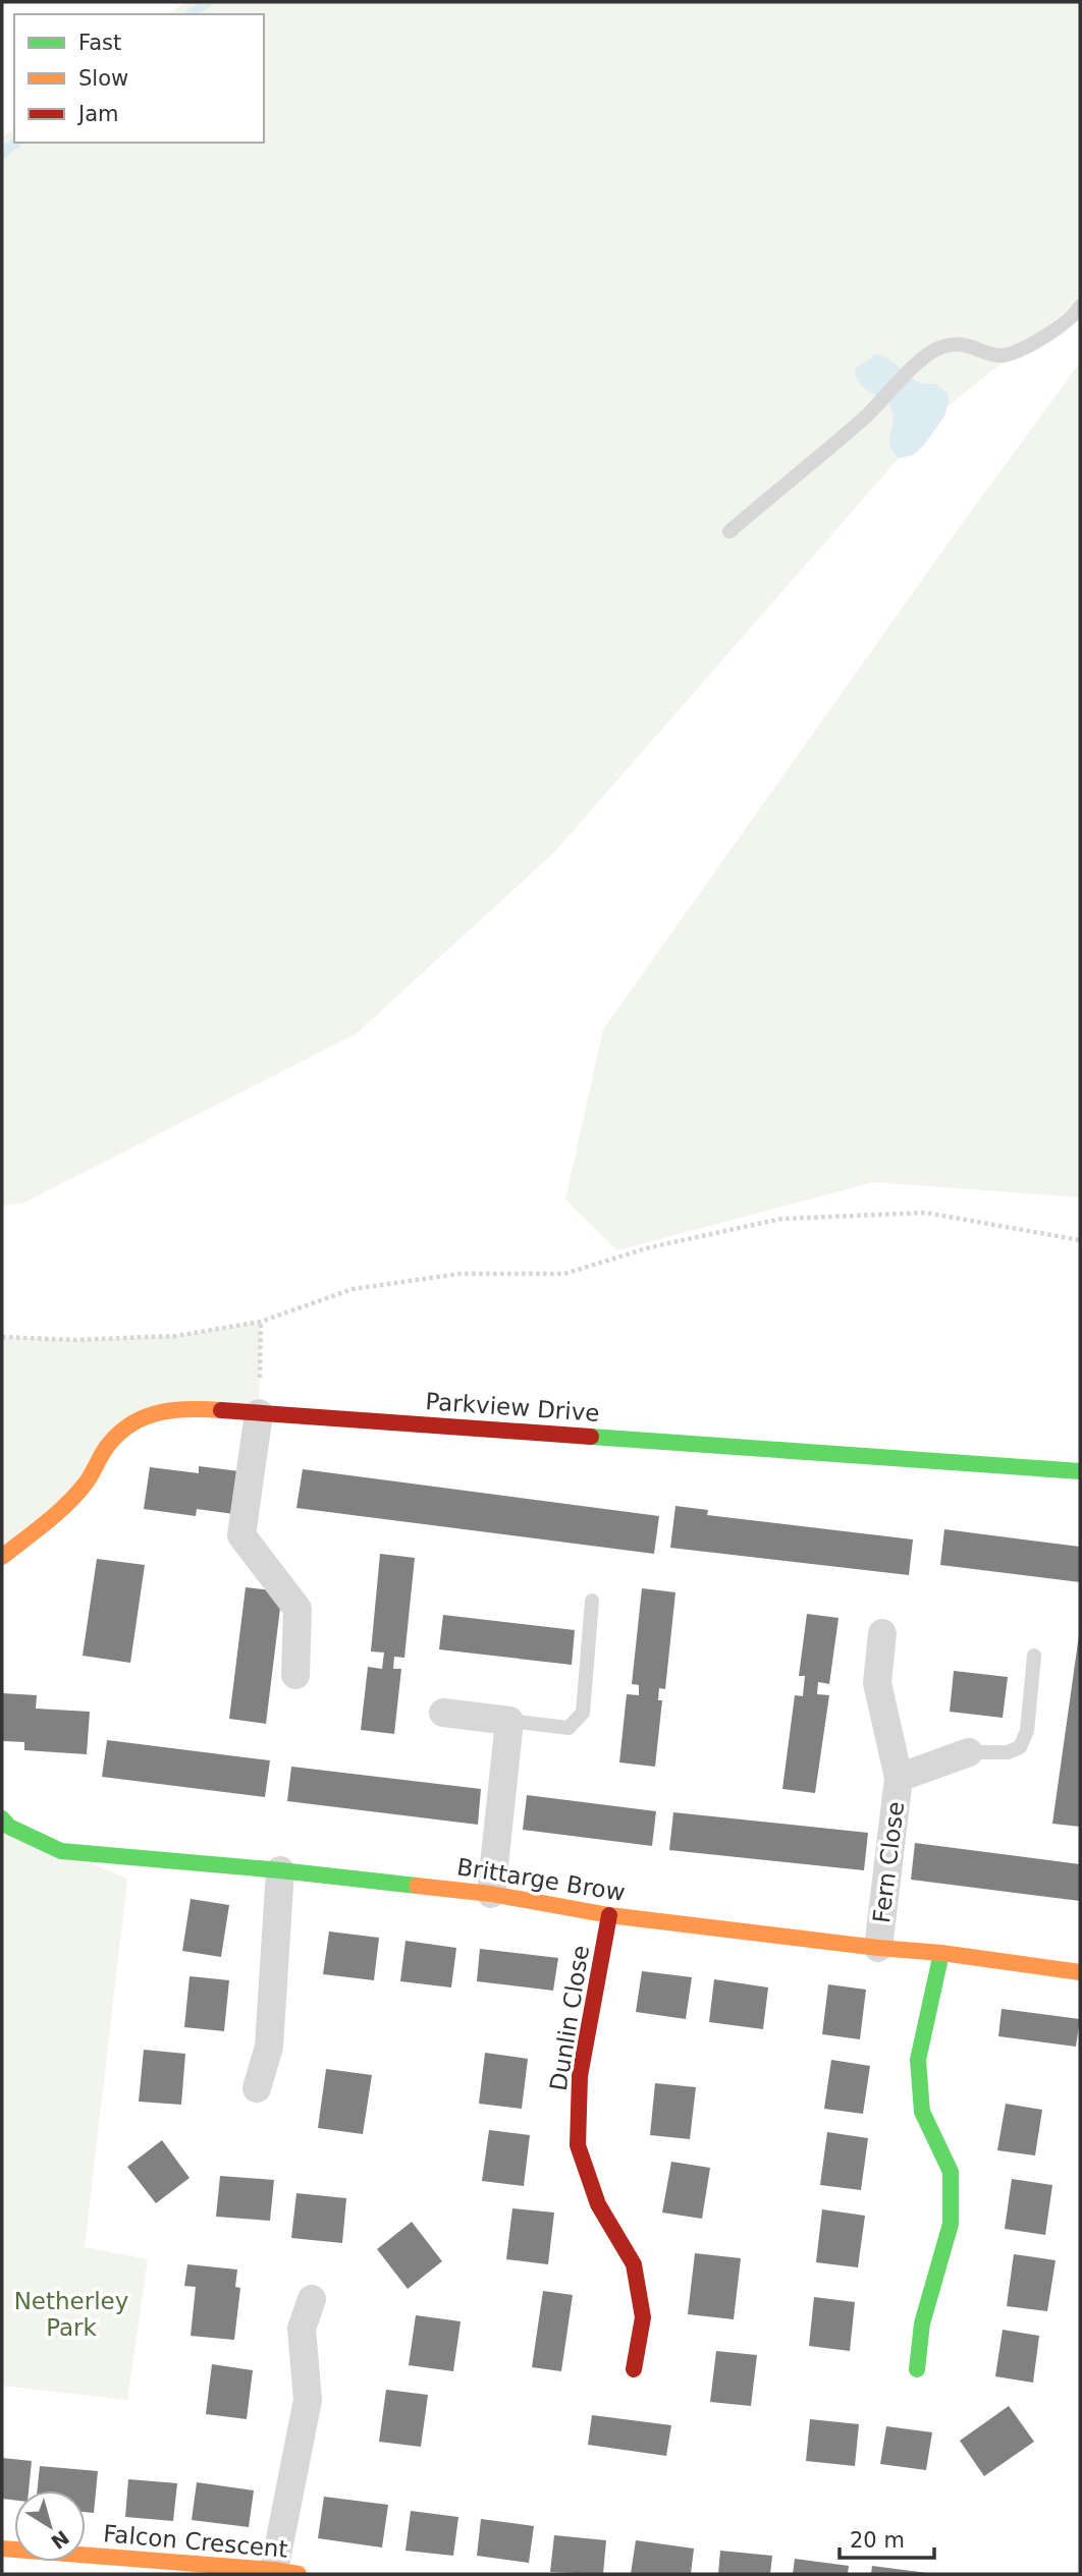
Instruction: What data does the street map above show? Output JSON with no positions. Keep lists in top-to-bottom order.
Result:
{
  "streets": {
    "street": [
      "Parkview Drive",
      "Fern Close",
      "Brittarge Brow",
      "Dunlin Close",
      "Falcon Crescent"
    ]
  },
  "crossings": [
    ["Fern Close", "Brittarge Brow"],
    ["Brittarge Brow", "Dunlin Close"]
  ],
  "parks": ["Netherley Park"],
  "legend": ["Fast", "Slow", "Jam"],
  "scale_bar": "20 m",
  "north": "bottom right"
}
